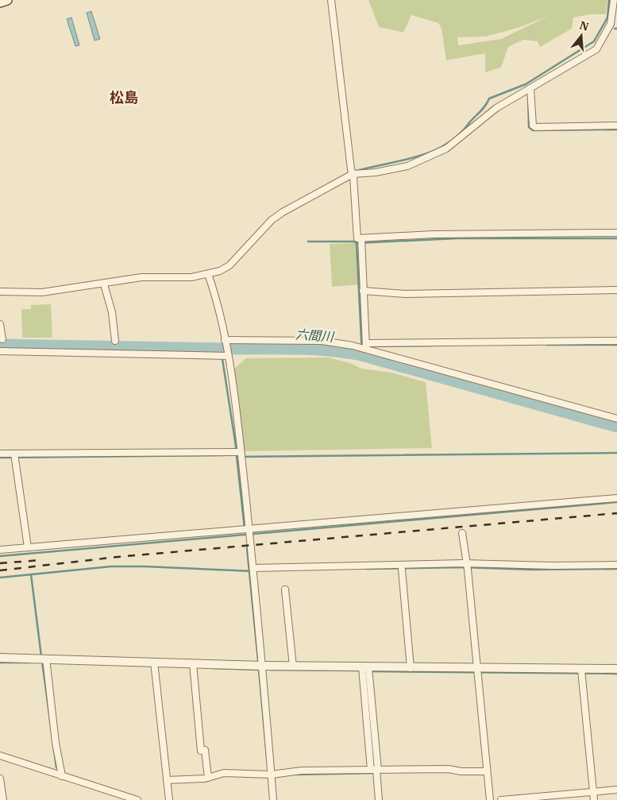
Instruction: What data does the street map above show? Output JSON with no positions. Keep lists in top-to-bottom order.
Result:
{
  "districts": ["松島"],
  "water": ["六間川"],
  "north": "top"
}
